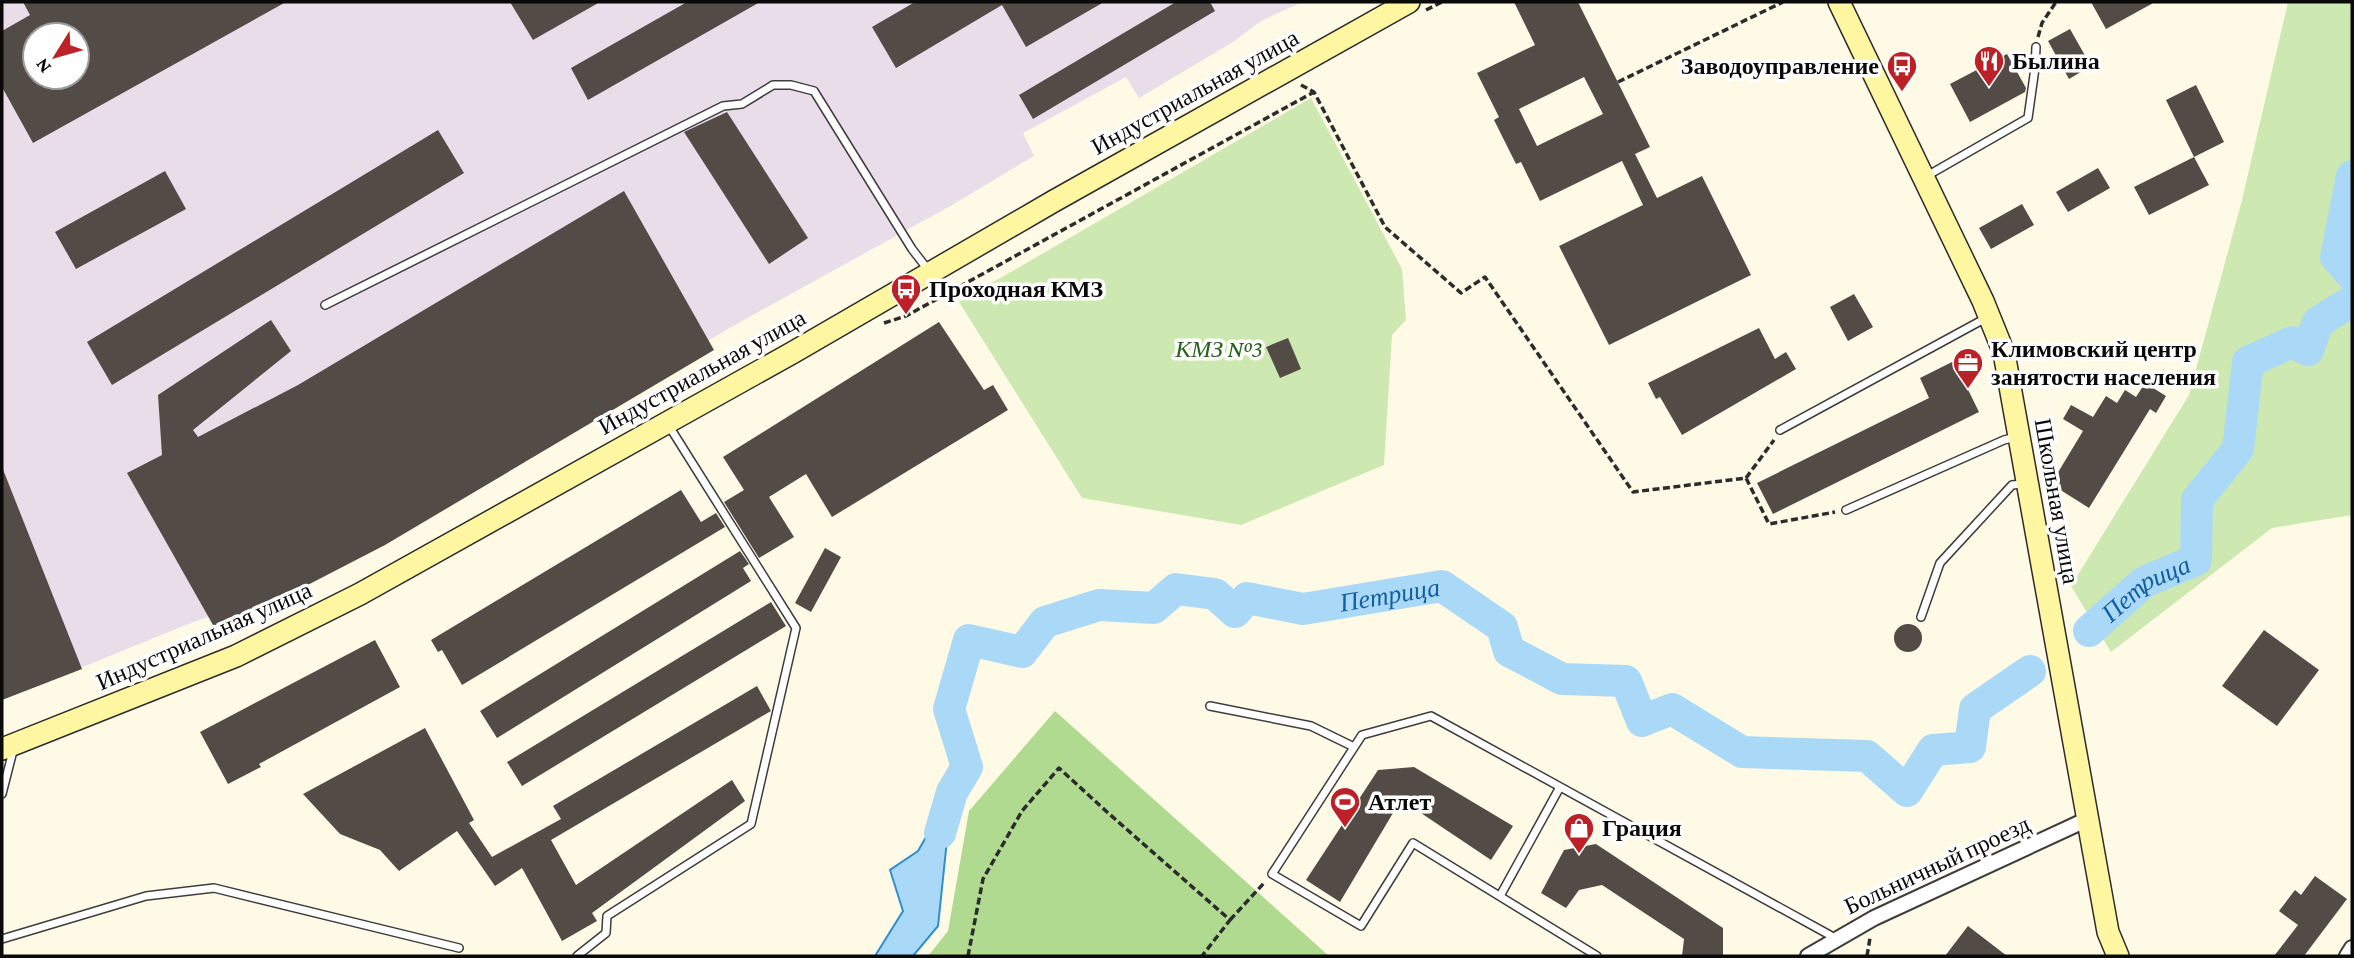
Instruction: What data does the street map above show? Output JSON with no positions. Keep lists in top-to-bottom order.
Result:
{
  "streets": {
    "main road": ["Индустриальная улица", "Школьная улица"],
    "street": ["Больничный проезд"]
  },
  "crossings": [
    ["Школьная улица", "Больничный проезд"]
  ],
  "water": ["Петрица"],
  "parks": ["КМЗ №3"],
  "places": {
    "restaurant": ["Былина"],
    "bus stop": ["Заводоуправление", "Проходная КМЗ"],
    "office": ["Климовский центр занятости населения"],
    "sports": ["Атлет"],
    "shop": ["Грация"]
  },
  "north": "bottom left"
}
